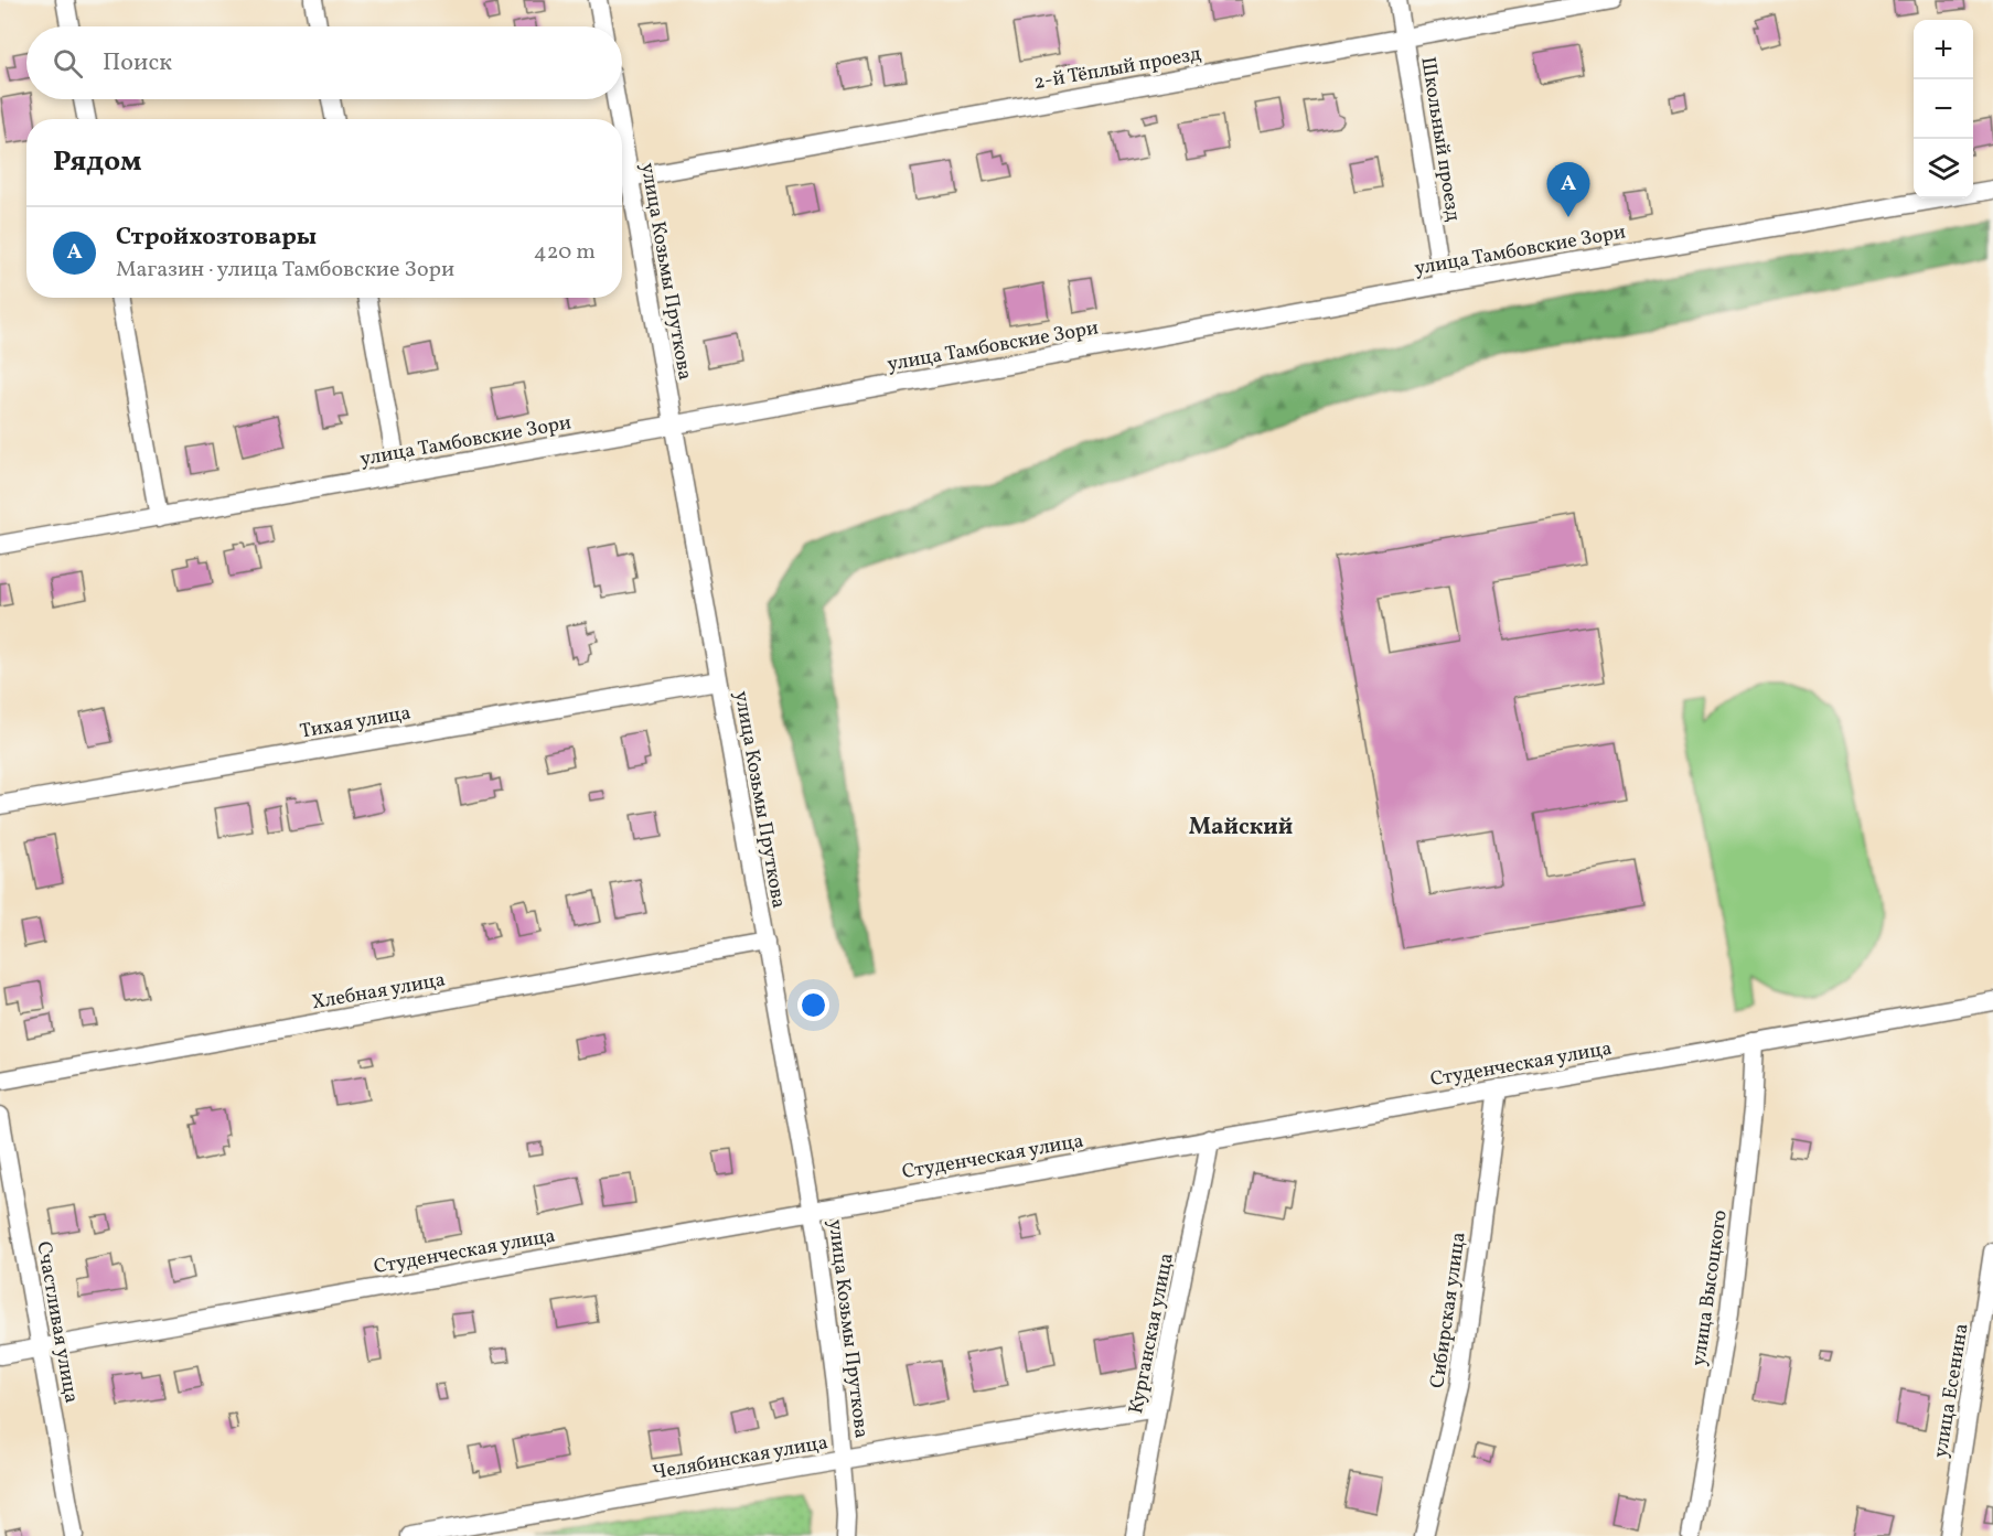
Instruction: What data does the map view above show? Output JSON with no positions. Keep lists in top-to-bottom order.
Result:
{
  "streets": {
    "street": [
      "2-й Тёплый проезд",
      "Школьный проезд",
      "улица Тамбовские Зори",
      "улица Козьмы Пруткова",
      "Тихая улица",
      "Хлебная улица",
      "Студенческая улица",
      "улица Высоцкого",
      "Сибирская улица",
      "Счастливая улица",
      "Курганская улица",
      "улица Есенина",
      "Челябинская улица"
    ]
  },
  "crossings": [
    ["2-й Тёплый проезд", "Школьный проезд"],
    ["2-й Тёплый проезд", "улица Козьмы Пруткова"],
    ["Школьный проезд", "улица Тамбовские Зори"],
    ["улица Тамбовские Зори", "улица Козьмы Пруткова"],
    ["улица Козьмы Пруткова", "Тихая улица"],
    ["улица Козьмы Пруткова", "Хлебная улица"],
    ["улица Козьмы Пруткова", "Студенческая улица"],
    ["улица Козьмы Пруткова", "Челябинская улица"],
    ["Студенческая улица", "улица Высоцкого"],
    ["Студенческая улица", "Сибирская улица"],
    ["Студенческая улица", "Счастливая улица"],
    ["Студенческая улица", "Курганская улица"],
    ["Курганская улица", "Челябинская улица"]
  ],
  "districts": ["Майский"],
  "page": {
    "map_buttons": ["+", "−"],
    "search": "Поиск",
    "heading": "Рядом",
    "pins": "A",
    "list": [
      {
        "mark": "A",
        "name": "Стройхозтовары",
        "note": "Магазин · улица Тамбовские Зори",
        "value": "420 m"
      }
    ]
  }
}
